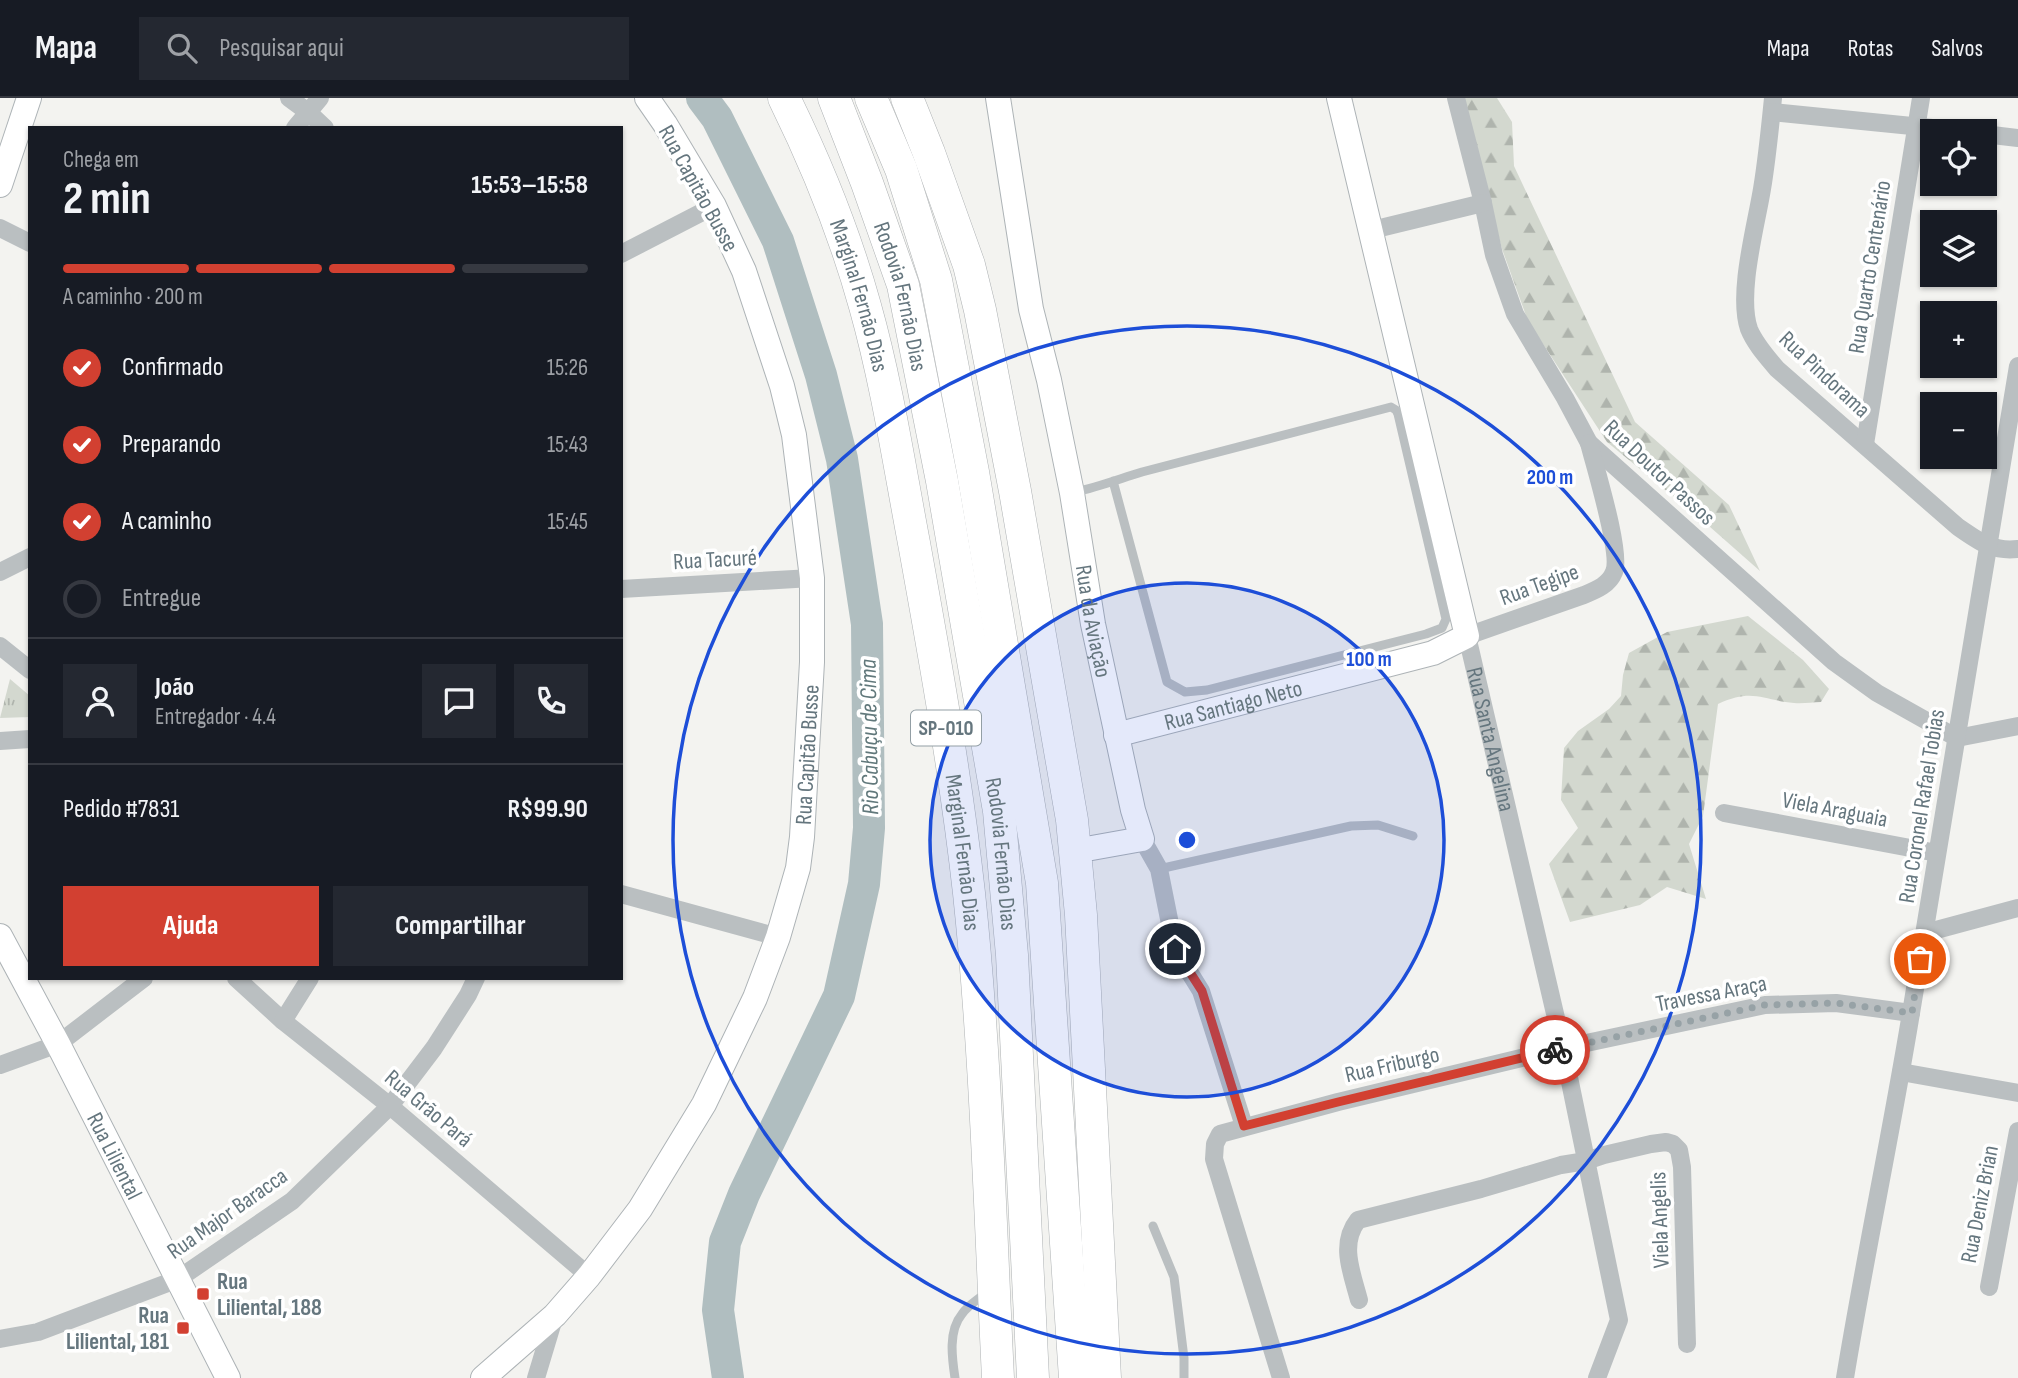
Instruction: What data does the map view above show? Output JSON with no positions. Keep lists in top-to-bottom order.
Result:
{
  "streets": {
    "highway": ["Marginal Fernão Dias", "Rodovia Fernão Dias", "SP-010"],
    "street": [
      "Rua Capitão Busse",
      "Rua Quarto Centenário",
      "Rua Pindorama",
      "Rua Doutor Passos",
      "Rua Tacuré",
      "Rua Tegipe",
      "Rua da Aviação",
      "Rua Santiago Neto",
      "Rua Santa Angelina",
      "Rua Coronel Rafael Tobias",
      "Viela Araguaia",
      "Travessa Araça",
      "Rua Friburgo",
      "Rua Grão Pará",
      "Rua Liliental",
      "Rua Deniz Brian",
      "Rua Major Baracca",
      "Viela Angelis"
    ]
  },
  "crossings": [
    ["Rua Capitão Busse", "Rua Tacuré"],
    ["Rua Capitão Busse", "Rua Grão Pará"],
    ["Rua Quarto Centenário", "Rua Pindorama"],
    ["Rua Pindorama", "Rua Coronel Rafael Tobias"],
    ["Rua Doutor Passos", "Rua Tegipe"],
    ["Rua Doutor Passos", "Rua Coronel Rafael Tobias"],
    ["Rua Tegipe", "Rua Santiago Neto"],
    ["Rua Tegipe", "Rua Santa Angelina"],
    ["Rua da Aviação", "Rua Santiago Neto"],
    ["Rua da Aviação", "Rua Friburgo"],
    ["Rua Santiago Neto", "Rua Santa Angelina"],
    ["Rua Santa Angelina", "Travessa Araça"],
    ["Rua Santa Angelina", "Rua Friburgo"],
    ["Rua Santa Angelina", "Viela Angelis"],
    ["Rua Coronel Rafael Tobias", "Viela Araguaia"],
    ["Rua Coronel Rafael Tobias", "Travessa Araça"],
    ["Travessa Araça", "Rua Friburgo"],
    ["Rua Grão Pará", "Rua Major Baracca"],
    ["Rua Liliental", "Rua Major Baracca"]
  ],
  "water": ["Rio Cabuçu de Cima"],
  "places": {
    "transit": ["Rua Liliental, 188", "Rua Liliental, 181"]
  },
  "page": {
    "header": "Mapa",
    "search": "Pesquisar aqui",
    "nav": ["Mapa", "Rotas", "Salvos"],
    "map_buttons": ["+", "−"],
    "heading": ["2 min", "Chega em", "15:53–15:58"],
    "panel": [
      "João",
      "Entregador · 4.4",
      "Pedido #7831",
      "R$99.90"
    ],
    "bar": "A caminho · 200 m",
    "list": [
      ["Confirmado", "15:26"],
      ["Preparando", "15:43"],
      ["A caminho", "15:45"],
      "Entregue"
    ],
    "buttons": ["Ajuda", "Compartilhar"]
  },
  "rings": ["200 m", "100 m"]
}
